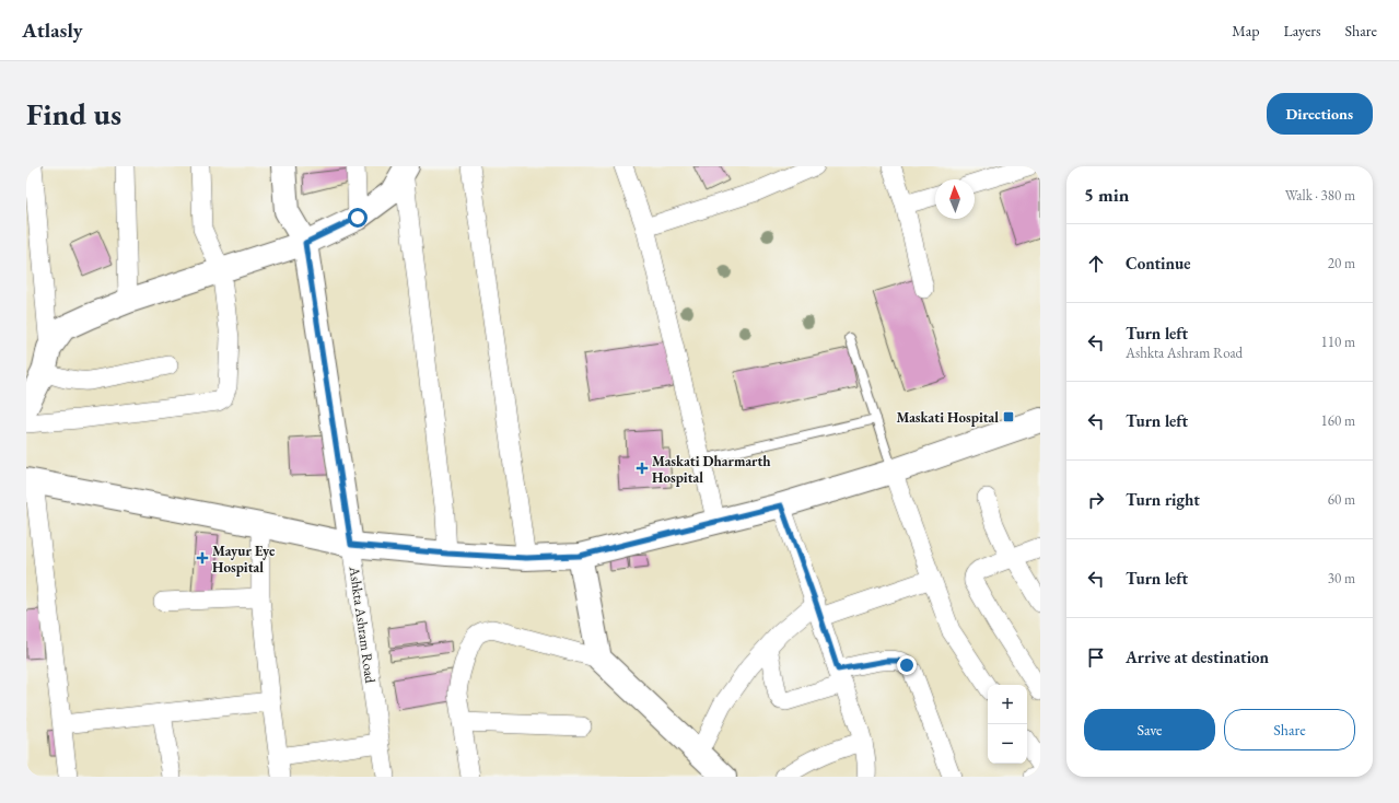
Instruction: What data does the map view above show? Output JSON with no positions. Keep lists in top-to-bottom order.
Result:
{
  "streets": {
    "street": ["Ashkta Ashram Road"]
  },
  "places": {
    "transit": ["Maskati Hospital"],
    "health": ["Maskati Dharmarth Hospital", "Mayur Eye Hospital"]
  },
  "north": "top",
  "page": {
    "header": "Atlasly",
    "nav": ["Map", "Layers", "Share"],
    "buttons": [
      "Directions",
      ["Save", "Share"]
    ],
    "title": "Find us",
    "heading": ["5 min", "Walk · 380 m"],
    "list": [
      ["Continue", "20 m"],
      ["Turn left", "Ashkta Ashram Road", "110 m"],
      ["Turn left", "160 m"],
      ["Turn right", "60 m"],
      ["Turn left", "30 m"],
      "Arrive at destination"
    ],
    "map_buttons": ["+", "−"]
  }
}
